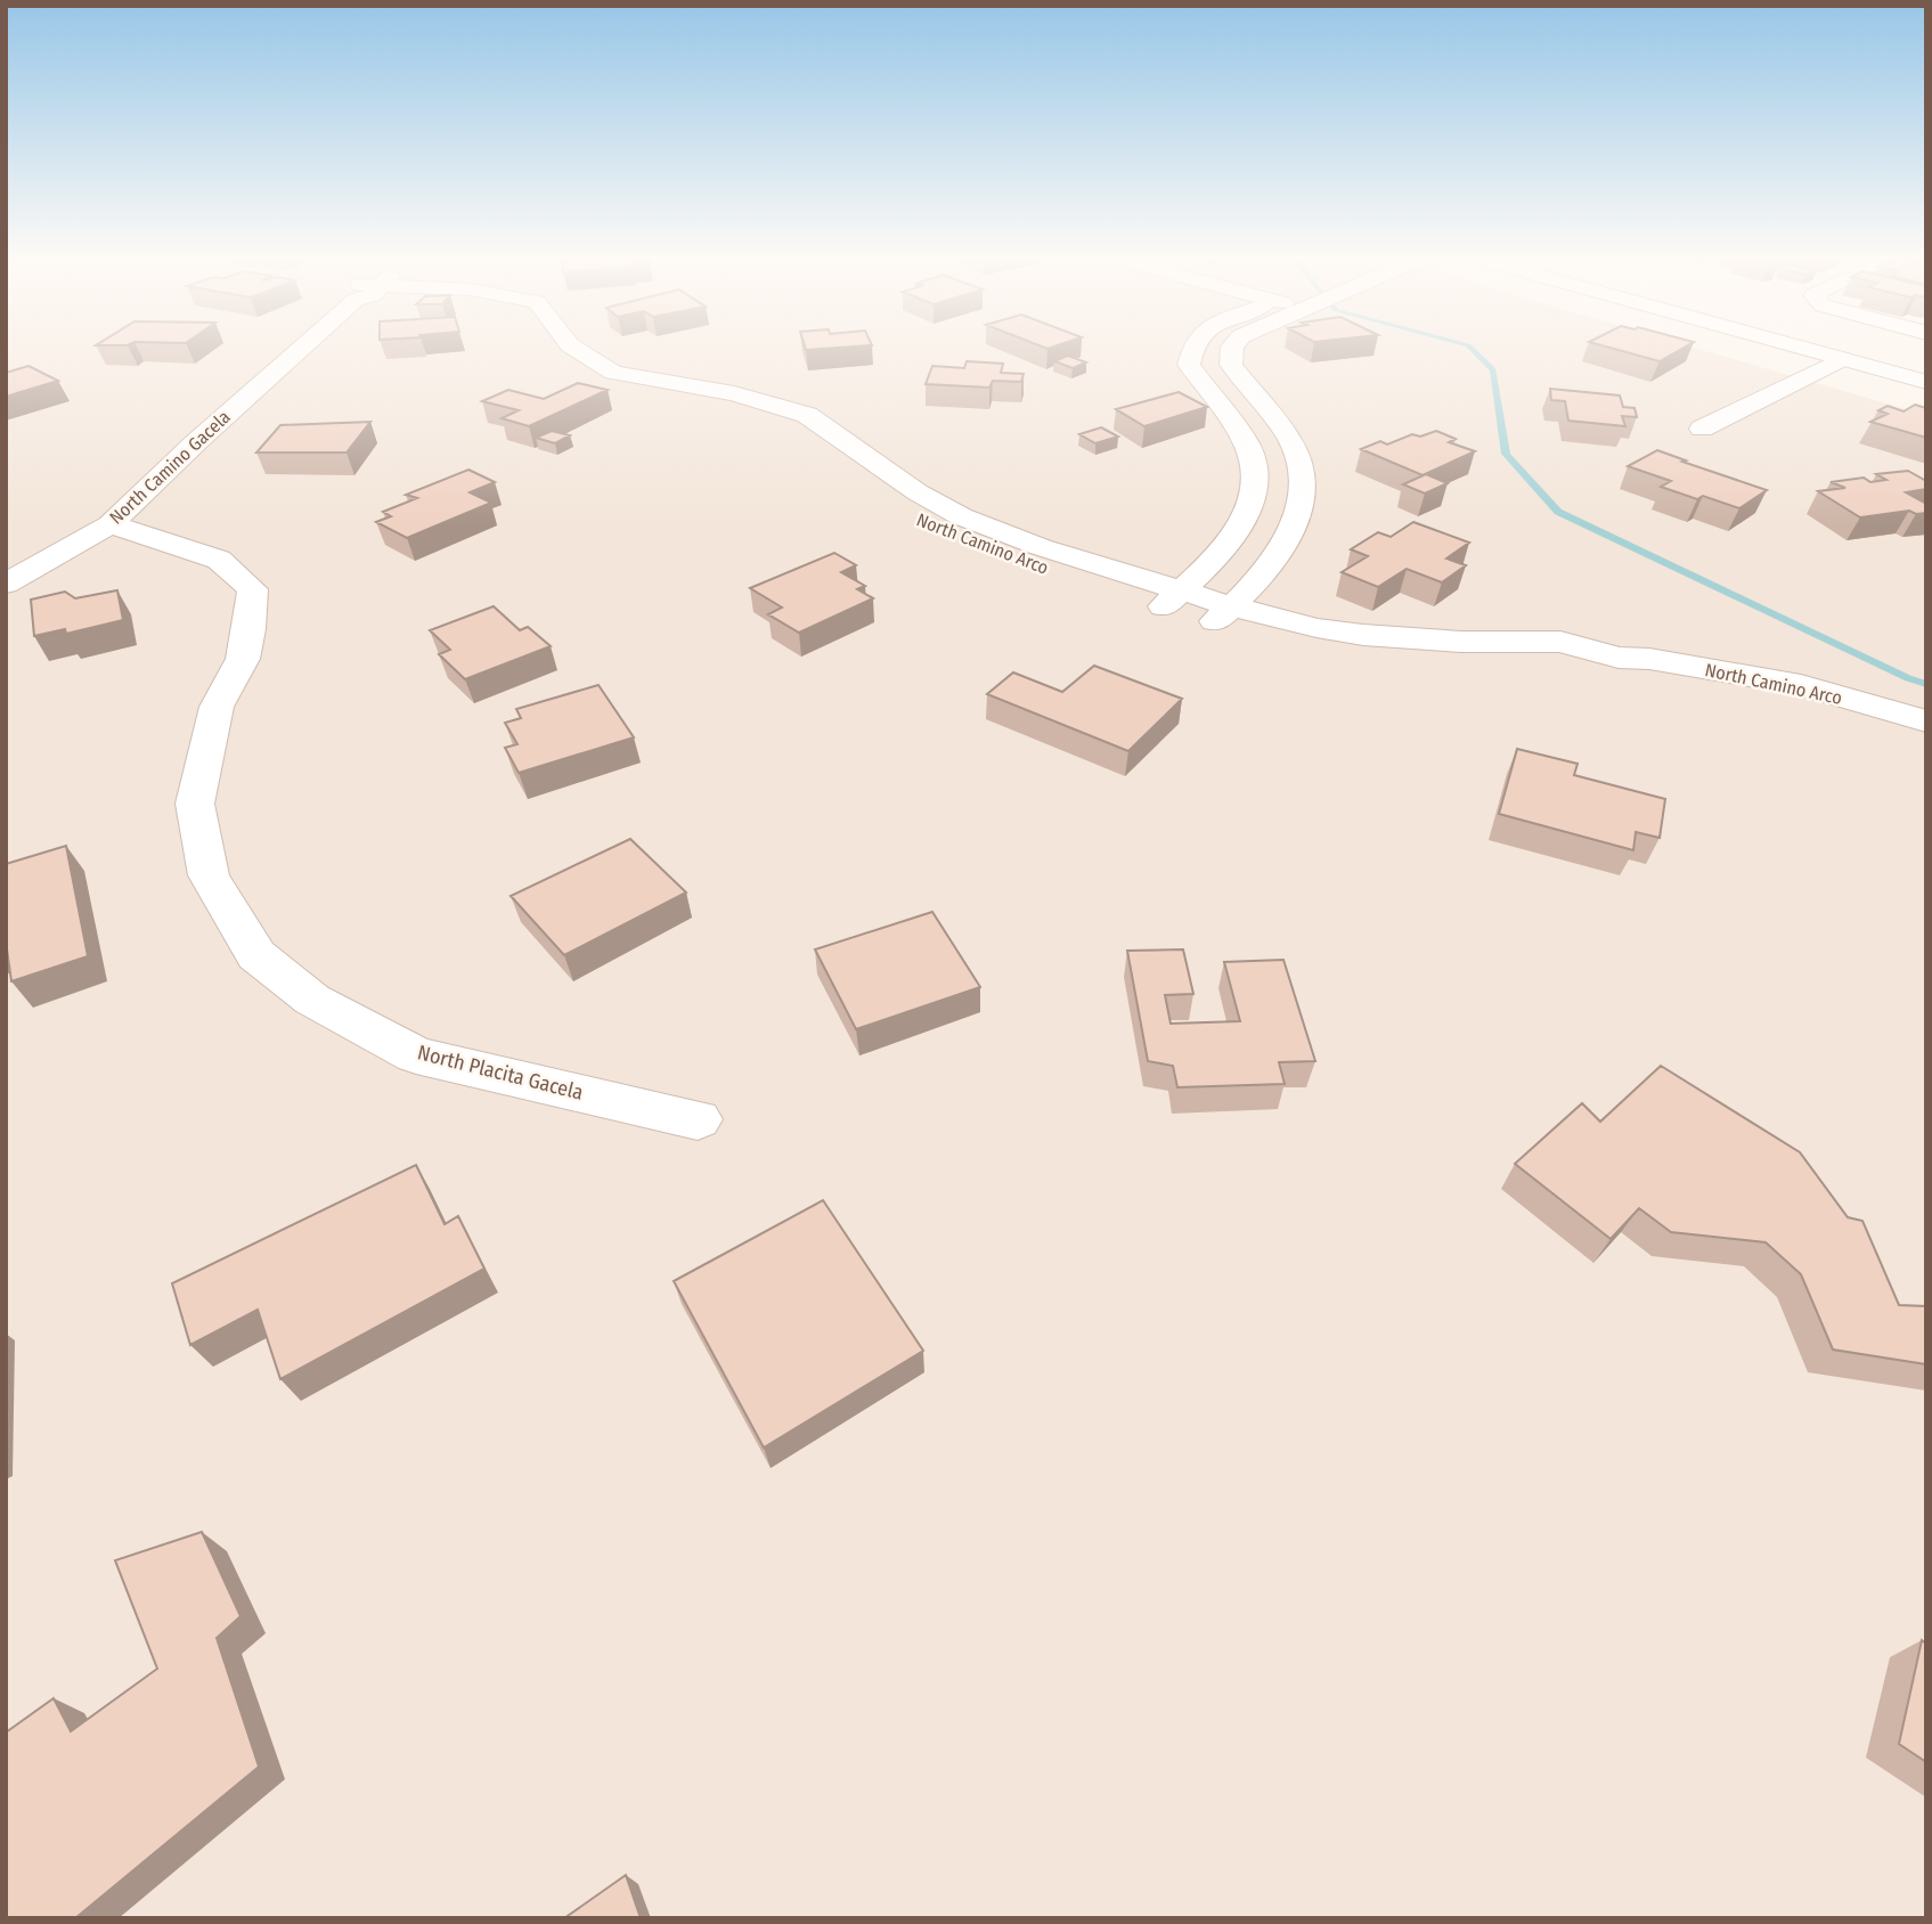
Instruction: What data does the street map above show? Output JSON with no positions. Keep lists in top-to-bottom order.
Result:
{
  "streets": {
    "street": ["North Camino Gacela", "North Camino Arco", "North Placita Gacela"]
  },
  "crossings": [
    ["North Camino Gacela", "North Placita Gacela"]
  ]
}
